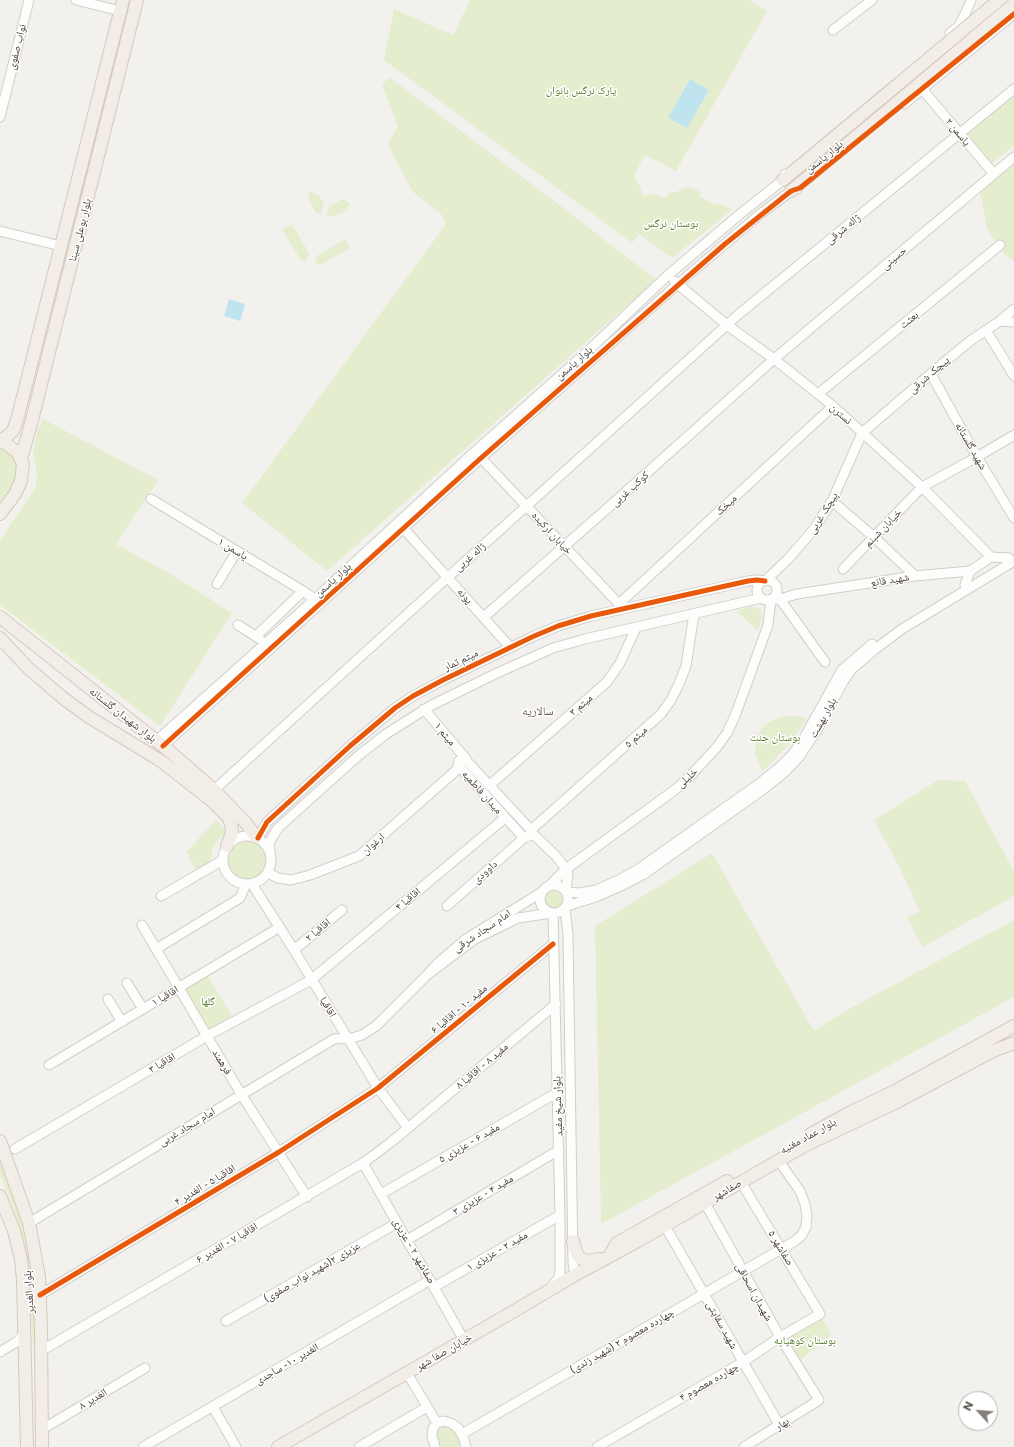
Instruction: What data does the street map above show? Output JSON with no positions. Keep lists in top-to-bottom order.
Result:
{
  "streets": {
    "main road": [
      "بلوار بوعلی سینا",
      "بلوار شهیدان گلستانه",
      "بلوار عماد مغنیه",
      "صفاشهر",
      "بلوار الغدیر",
      "خیابان صفا شهر"
    ],
    "street": [
      "نواب صفوی",
      "یاسمن ۲",
      "بلوار یاسمن",
      "ژاله شرقی",
      "حسینی",
      "بعثت",
      "پیچک شرقی",
      "نسترن",
      "شهید گلستانه",
      "کوکب غربی",
      "میخک",
      "پیچک غربی",
      "خیابان شبنم",
      "خیابان ارکیده",
      "یاسمن ۱",
      "ژاله غربی",
      "شهید قانع",
      "پونه",
      "میثم تمار",
      "میثم ۳",
      "بلوار بهشت",
      "میثم ۱",
      "میثم ۵",
      "خلیلی",
      "میدان فاطمیه",
      "ارغوان",
      "داوودی",
      "اقاقیا ۴",
      "اقاقیا ۲",
      "امام سجاد شرقی",
      "اقاقیا ۱",
      "اقاقیا",
      "مفید ۱۰ - اقاقیا ۶",
      "فرهمند",
      "اقاقیا ۳",
      "مفید ۸ - اقاقیا ۸",
      "بلوار شیخ مفید",
      "امام سجاد غربی",
      "مفید ۶ - عزیزی ۵",
      "اقاقیا ۵ - الغدیر ۴",
      "مفید ۴ - عزیزی ۳",
      "اقاقیا ۷ - الغدیر ۶",
      "صفاشهر ۵",
      "صفاشهر ۲ - عزیزی",
      "مفید ۲ - عزیزی ۱",
      "عزیزی ۲(شهید نواب صفوی)",
      "شهیدان اسحاقی",
      "شهید سقایتی",
      "چهارده معصوم ۲ (شهید زندی)",
      "الغدیر ۱۰- ساجدی",
      "چهارده معصوم ۴",
      "الغدیر ۸",
      "بهار"
    ]
  },
  "crossings": [
    ["یاسمن ۲", "بلوار یاسمن"],
    ["یاسمن ۲", "ژاله شرقی"],
    ["یاسمن ۲", "حسینی"],
    ["بلوار یاسمن", "نسترن"],
    ["بلوار یاسمن", "خیابان ارکیده"],
    ["بلوار یاسمن", "یاسمن ۱"],
    ["بلوار یاسمن", "پونه"],
    ["بلوار یاسمن", "بلوار شهیدان گلستانه"],
    ["ژاله شرقی", "نسترن"],
    ["ژاله شرقی", "ژاله غربی"],
    ["حسینی", "نسترن"],
    ["حسینی", "کوکب غربی"],
    ["بعثت", "نسترن"],
    ["پیچک شرقی", "نسترن"],
    ["پیچک شرقی", "شهید گلستانه"],
    ["پیچک شرقی", "پیچک غربی"],
    ["نسترن", "کوکب غربی"],
    ["نسترن", "میخک"],
    ["نسترن", "پیچک غربی"],
    ["نسترن", "خیابان شبنم"],
    ["نسترن", "ژاله غربی"],
    ["شهید گلستانه", "خیابان شبنم"],
    ["کوکب غربی", "خیابان ارکیده"],
    ["کوکب غربی", "پونه"],
    ["میخک", "خیابان ارکیده"],
    ["میخک", "میثم تمار"],
    ["خیابان ارکیده", "ژاله غربی"],
    ["خیابان ارکیده", "میثم تمار"],
    ["ژاله غربی", "پونه"],
    ["ژاله غربی", "بلوار شهیدان گلستانه"],
    ["شهید قانع", "خلیلی"],
    ["پونه", "میثم تمار"],
    ["میثم تمار", "بلوار شهیدان گلستانه"],
    ["میثم تمار", "ارغوان"],
    ["میثم تمار", "اقاقیا"],
    ["میثم ۳", "میدان فاطمیه"],
    ["بلوار شهیدان گلستانه", "ارغوان"],
    ["بلوار شهیدان گلستانه", "اقاقیا"],
    ["بلوار بهشت", "خلیلی"],
    ["بلوار بهشت", "امام سجاد شرقی"],
    ["بلوار بهشت", "بلوار شیخ مفید"],
    ["میثم ۱", "میدان فاطمیه"],
    ["میثم ۵", "میدان فاطمیه"],
    ["میثم ۵", "داوودی"],
    ["خلیلی", "امام سجاد شرقی"],
    ["خلیلی", "بلوار شیخ مفید"],
    ["میدان فاطمیه", "ارغوان"],
    ["میدان فاطمیه", "داوودی"],
    ["میدان فاطمیه", "اقاقیا ۴"],
    ["ارغوان", "اقاقیا"],
    ["اقاقیا ۴", "اقاقیا"],
    ["اقاقیا ۴", "اقاقیا ۳"],
    ["اقاقیا ۲", "اقاقیا"],
    ["امام سجاد شرقی", "اقاقیا"],
    ["امام سجاد شرقی", "بلوار شیخ مفید"],
    ["امام سجاد شرقی", "امام سجاد غربی"],
    ["اقاقیا ۱", "اقاقیا"],
    ["اقاقیا ۱", "فرهمند"],
    ["اقاقیا", "مفید ۱۰ - اقاقیا ۶"],
    ["اقاقیا", "اقاقیا ۳"],
    ["اقاقیا", "مفید ۸ - اقاقیا ۸"],
    ["اقاقیا", "امام سجاد غربی"],
    ["اقاقیا", "اقاقیا ۵ - الغدیر ۴"],
    ["اقاقیا", "اقاقیا ۷ - الغدیر ۶"],
    ["مفید ۱۰ - اقاقیا ۶", "بلوار شیخ مفید"],
    ["مفید ۱۰ - اقاقیا ۶", "اقاقیا ۵ - الغدیر ۴"],
    ["فرهمند", "اقاقیا ۳"],
    ["فرهمند", "امام سجاد غربی"],
    ["فرهمند", "اقاقیا ۵ - الغدیر ۴"],
    ["فرهمند", "اقاقیا ۷ - الغدیر ۶"],
    ["مفید ۸ - اقاقیا ۸", "بلوار شیخ مفید"],
    ["مفید ۸ - اقاقیا ۸", "اقاقیا ۷ - الغدیر ۶"],
    ["بلوار شیخ مفید", "مفید ۶ - عزیزی ۵"],
    ["بلوار شیخ مفید", "مفید ۴ - عزیزی ۳"],
    ["بلوار شیخ مفید", "مفید ۲ - عزیزی ۱"],
    ["بلوار شیخ مفید", "خیابان صفا شهر"],
    ["امام سجاد غربی", "بلوار الغدیر"],
    ["بلوار عماد مغنیه", "صفاشهر"],
    ["بلوار عماد مغنیه", "خیابان صفا شهر"],
    ["مفید ۶ - عزیزی ۵", "صفاشهر ۲ - عزیزی"],
    ["اقاقیا ۵ - الغدیر ۴", "بلوار الغدیر"],
    ["صفاشهر", "صفاشهر ۵"],
    ["صفاشهر", "شهیدان اسحاقی"],
    ["صفاشهر", "شهید سقایتی"],
    ["صفاشهر", "چهارده معصوم ۲ (شهید زندی)"],
    ["صفاشهر", "خیابان صفا شهر"],
    ["مفید ۴ - عزیزی ۳", "صفاشهر ۲ - عزیزی"],
    ["اقاقیا ۷ - الغدیر ۶", "صفاشهر ۲ - عزیزی"],
    ["اقاقیا ۷ - الغدیر ۶", "بلوار الغدیر"],
    ["صفاشهر ۵", "چهارده معصوم ۲ (شهید زندی)"],
    ["صفاشهر ۵", "چهارده معصوم ۴"],
    ["صفاشهر ۲ - عزیزی", "مفید ۲ - عزیزی ۱"],
    ["صفاشهر ۲ - عزیزی", "عزیزی ۲(شهید نواب صفوی)"],
    ["صفاشهر ۲ - عزیزی", "خیابان صفا شهر"],
    ["صفاشهر ۲ - عزیزی", "الغدیر ۱۰- ساجدی"],
    ["مفید ۲ - عزیزی ۱", "الغدیر ۱۰- ساجدی"],
    ["بلوار الغدیر", "الغدیر ۸"],
    ["شهیدان اسحاقی", "چهارده معصوم ۲ (شهید زندی)"],
    ["شهیدان اسحاقی", "چهارده معصوم ۴"],
    ["شهیدان اسحاقی", "بهار"],
    ["شهید سقایتی", "چهارده معصوم ۲ (شهید زندی)"],
    ["شهید سقایتی", "چهارده معصوم ۴"],
    ["شهید سقایتی", "بهار"]
  ],
  "districts": ["سالاریه"],
  "parks": [
    "پارک نرگس بانوان",
    "بوستان نرگس",
    "بوستان جنت",
    "گلها",
    "بوستان کوهپایه"
  ],
  "north": "top left"
}
